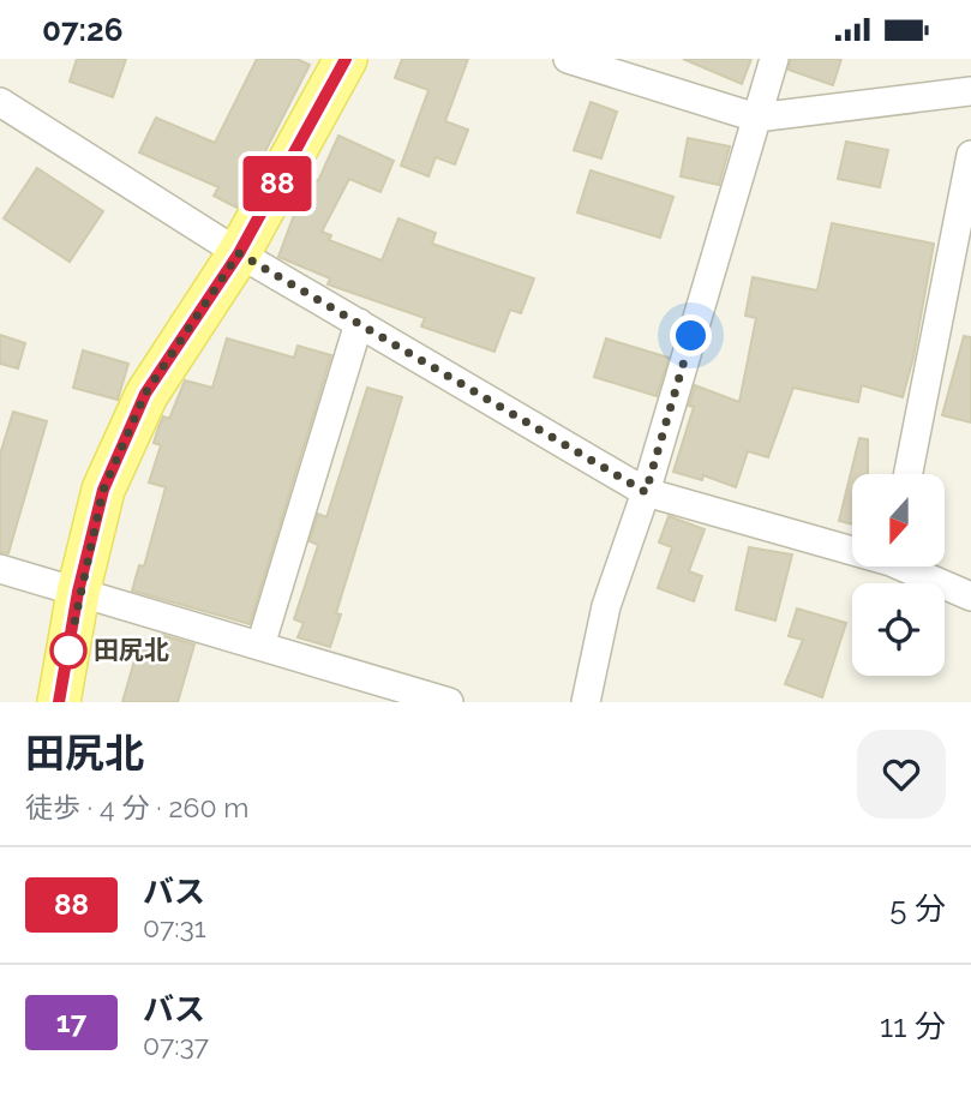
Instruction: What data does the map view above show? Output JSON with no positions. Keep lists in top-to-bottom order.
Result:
{
  "places": ["田尻北"],
  "lines": ["bus line 88"],
  "north": "bottom",
  "page": {
    "status": "07:26",
    "on_map": "88",
    "heading": ["田尻北", "徒歩 · 4 分 · 260 m"],
    "list": [
      {
        "mark": "88",
        "name": "バス",
        "note": "07:31",
        "value": "5 分"
      },
      {
        "mark": "17",
        "name": "バス",
        "note": "07:37",
        "value": "11 分"
      }
    ]
  }
}
